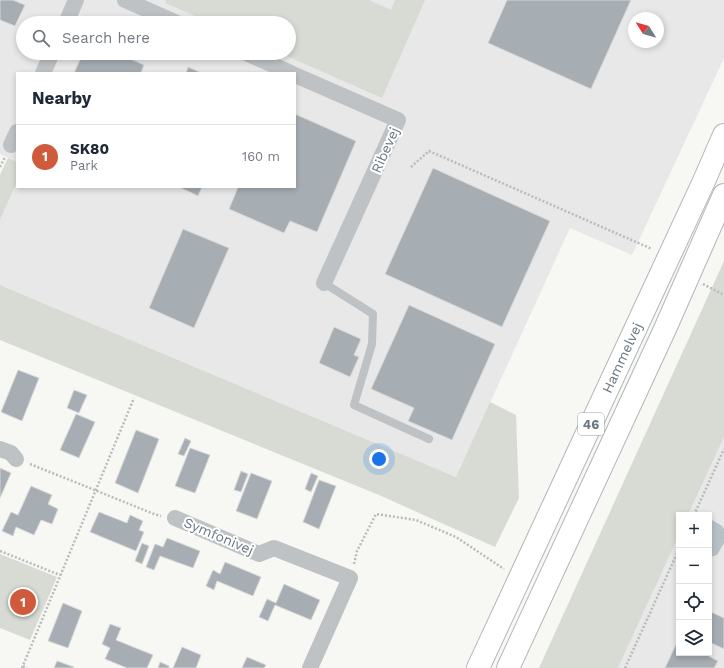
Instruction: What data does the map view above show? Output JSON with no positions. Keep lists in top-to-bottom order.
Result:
{
  "streets": {
    "main road": ["Hammelvej", "46"],
    "street": ["Ribevej", "Symfonivej"]
  },
  "north": "top left",
  "page": {
    "search": "Search here",
    "heading": "Nearby",
    "list": [
      {
        "mark": "1",
        "name": "SK80",
        "note": "Park",
        "value": "160 m"
      }
    ],
    "map_buttons": ["+", "−"],
    "pins": "1"
  }
}
